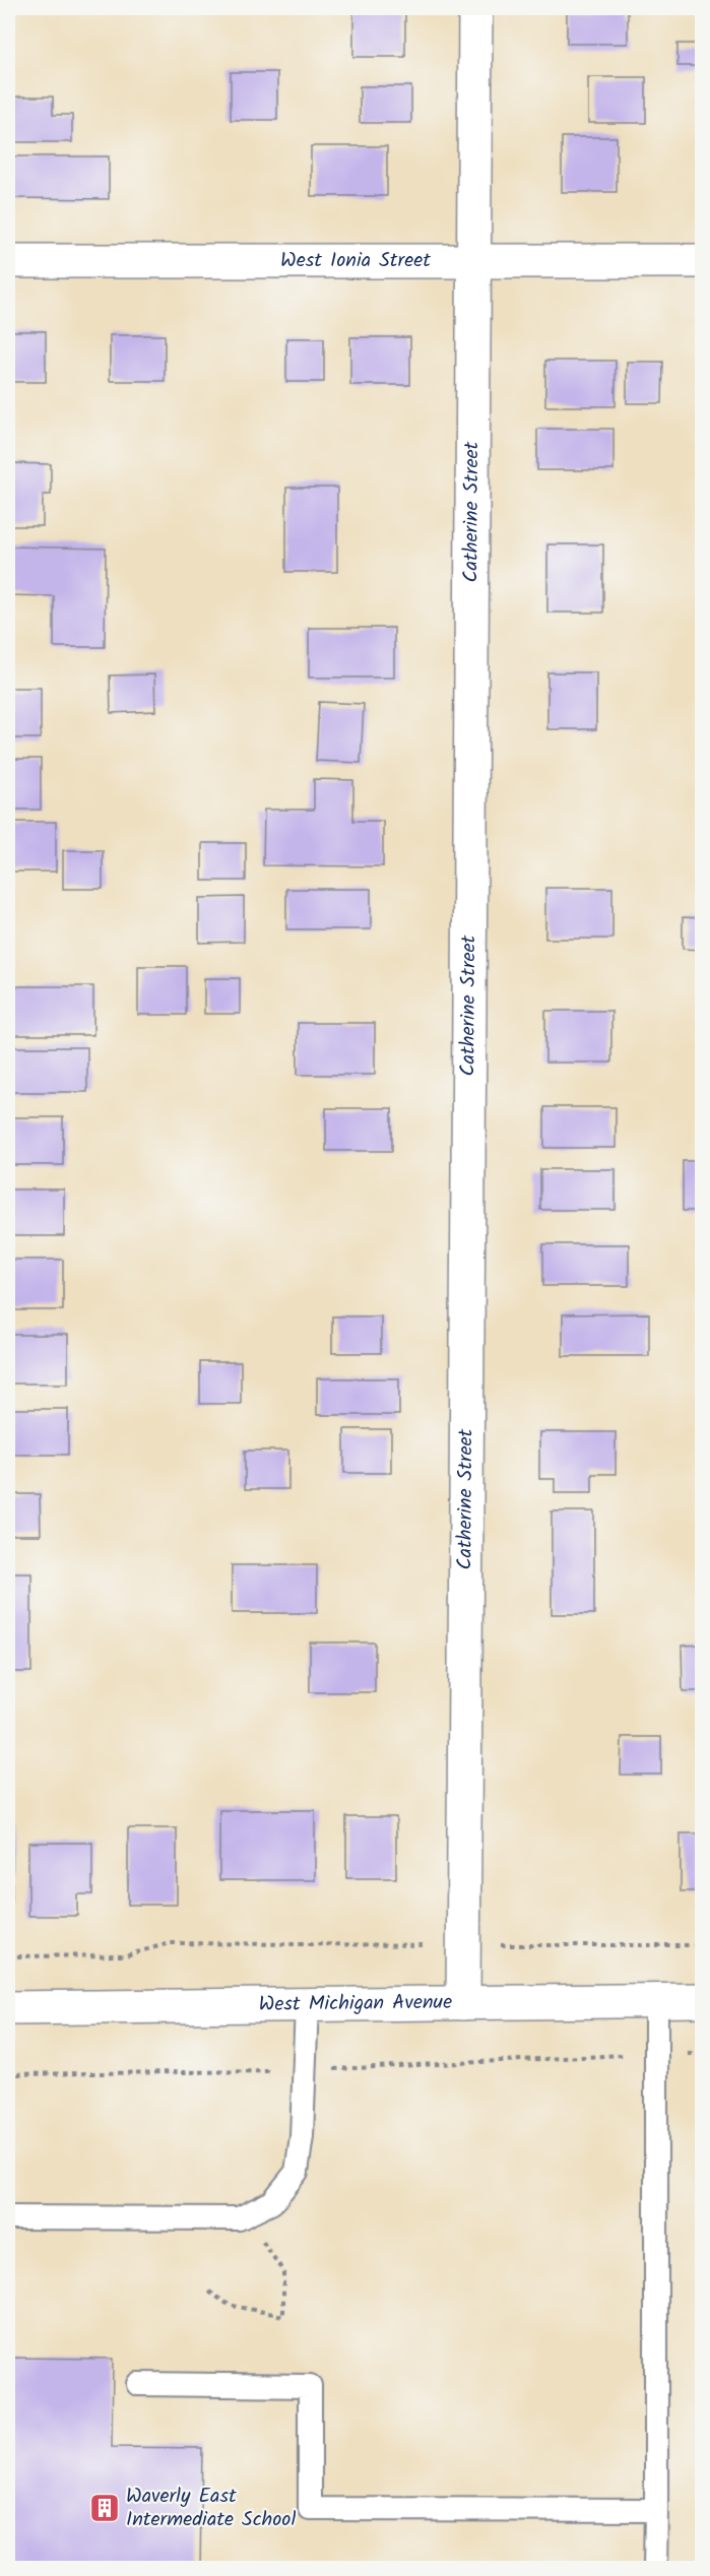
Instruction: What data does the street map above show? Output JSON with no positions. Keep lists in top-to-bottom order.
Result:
{
  "streets": {
    "street": ["West Ionia Street", "Catherine Street", "West Michigan Avenue"]
  },
  "crossings": [
    ["West Ionia Street", "Catherine Street"],
    ["Catherine Street", "West Michigan Avenue"]
  ],
  "places": {
    "building": ["Waverly East Intermediate School"]
  }
}
